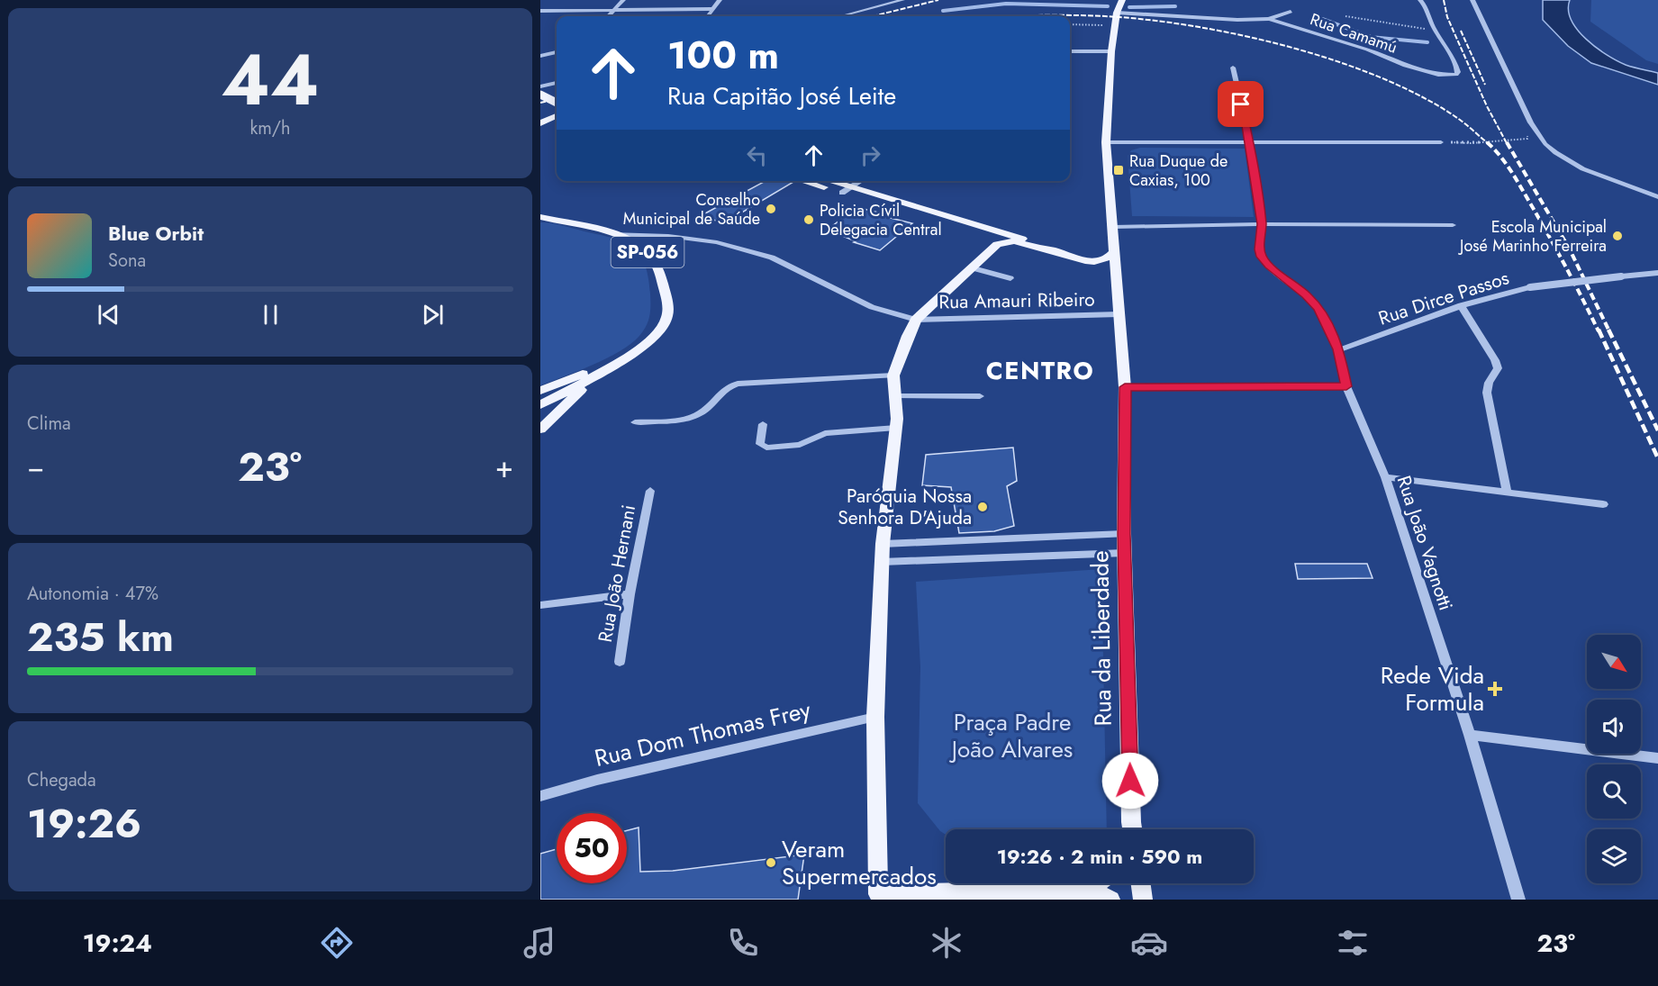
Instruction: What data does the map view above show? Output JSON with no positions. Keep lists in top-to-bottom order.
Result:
{
  "streets": {
    "main road": ["SP-056", "Rua da Liberdade"],
    "street": [
      "Rua Camamú",
      "Rua Dirce Passos",
      "Rua Amauri Ribeiro",
      "Rua João Vagnotti",
      "Rua João Hernani",
      "Rua Dom Thomas Frey"
    ]
  },
  "crossings": [
    ["Rua Camamú", "Rua da Liberdade"],
    ["SP-056", "Rua Amauri Ribeiro"],
    ["Rua Dirce Passos", "Rua João Vagnotti"],
    ["Rua Amauri Ribeiro", "Rua da Liberdade"]
  ],
  "districts": ["CENTRO"],
  "parks": ["Praça Padre João Alvares"],
  "places": {
    "transit": ["Rua Duque de Caxias, 100"],
    "other": [
      "Conselho Municipal de Saúde",
      "Policia Cívil Delegacia Central",
      "Escola Municipal José Marinho Ferreira",
      "Paróquia Nossa Senhora D'Ajuda",
      "Veram Supermercados"
    ],
    "health": ["Rede Vida Formula"]
  },
  "north": "bottom right",
  "page": {
    "tile": [
      ["44", "km/h"],
      "Clima",
      ["Autonomia · 47%", "235 km"],
      ["Chegada", "19:26"]
    ],
    "turn": ["100 m", "Rua Capitão José Leite"],
    "song": ["Blue Orbit", "Sona"],
    "heat": ["−", "23°", "+"],
    "limit": "50",
    "trip": "19:26 · 2 min · 590 m",
    "tabs": ["19:24", "23°"]
  }
}
